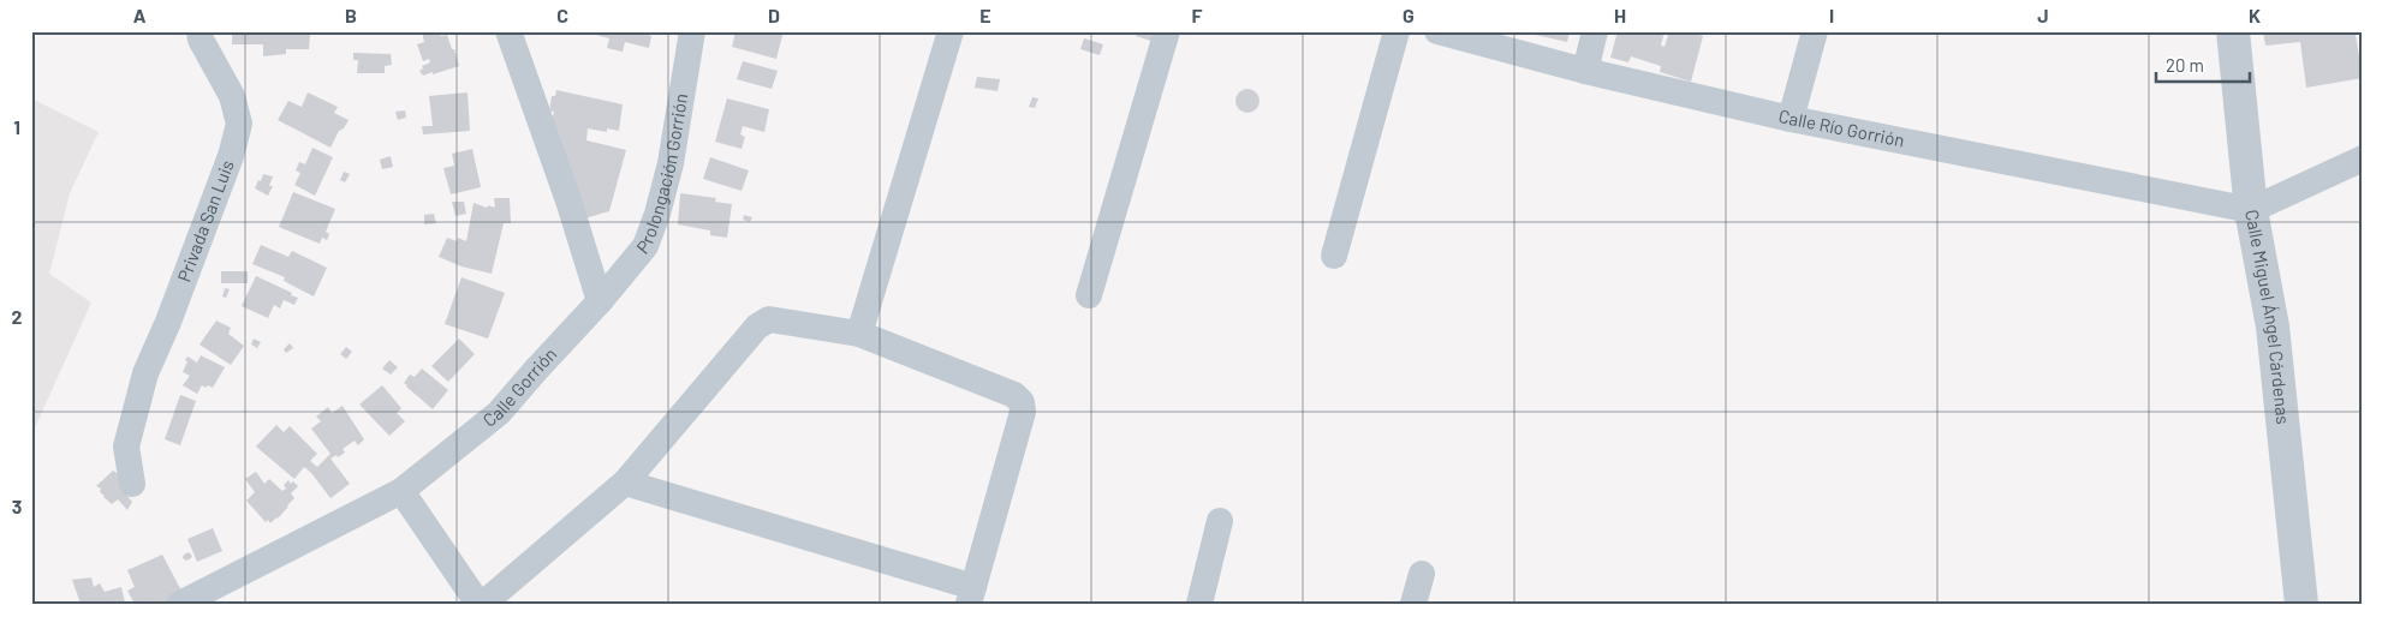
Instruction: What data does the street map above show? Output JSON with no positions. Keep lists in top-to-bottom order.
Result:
{
  "streets": {
    "street": [
      "Calle Río Gorrión",
      "Prolongación Gorrión",
      "Privada San Luis",
      "Calle Miguel Ángel Cárdenas",
      "Calle Gorrión"
    ]
  },
  "crossings": [
    ["Calle Río Gorrión", "Calle Miguel Ángel Cárdenas"],
    ["Prolongación Gorrión", "Calle Gorrión"]
  ],
  "scale_bar": "20 m",
  "grid": {
    "columns": [
      "A",
      "B",
      "C",
      "D",
      "E",
      "F",
      "G",
      "H",
      "I",
      "J",
      "K"
    ],
    "rows": ["1", "2", "3"]
  }
}
